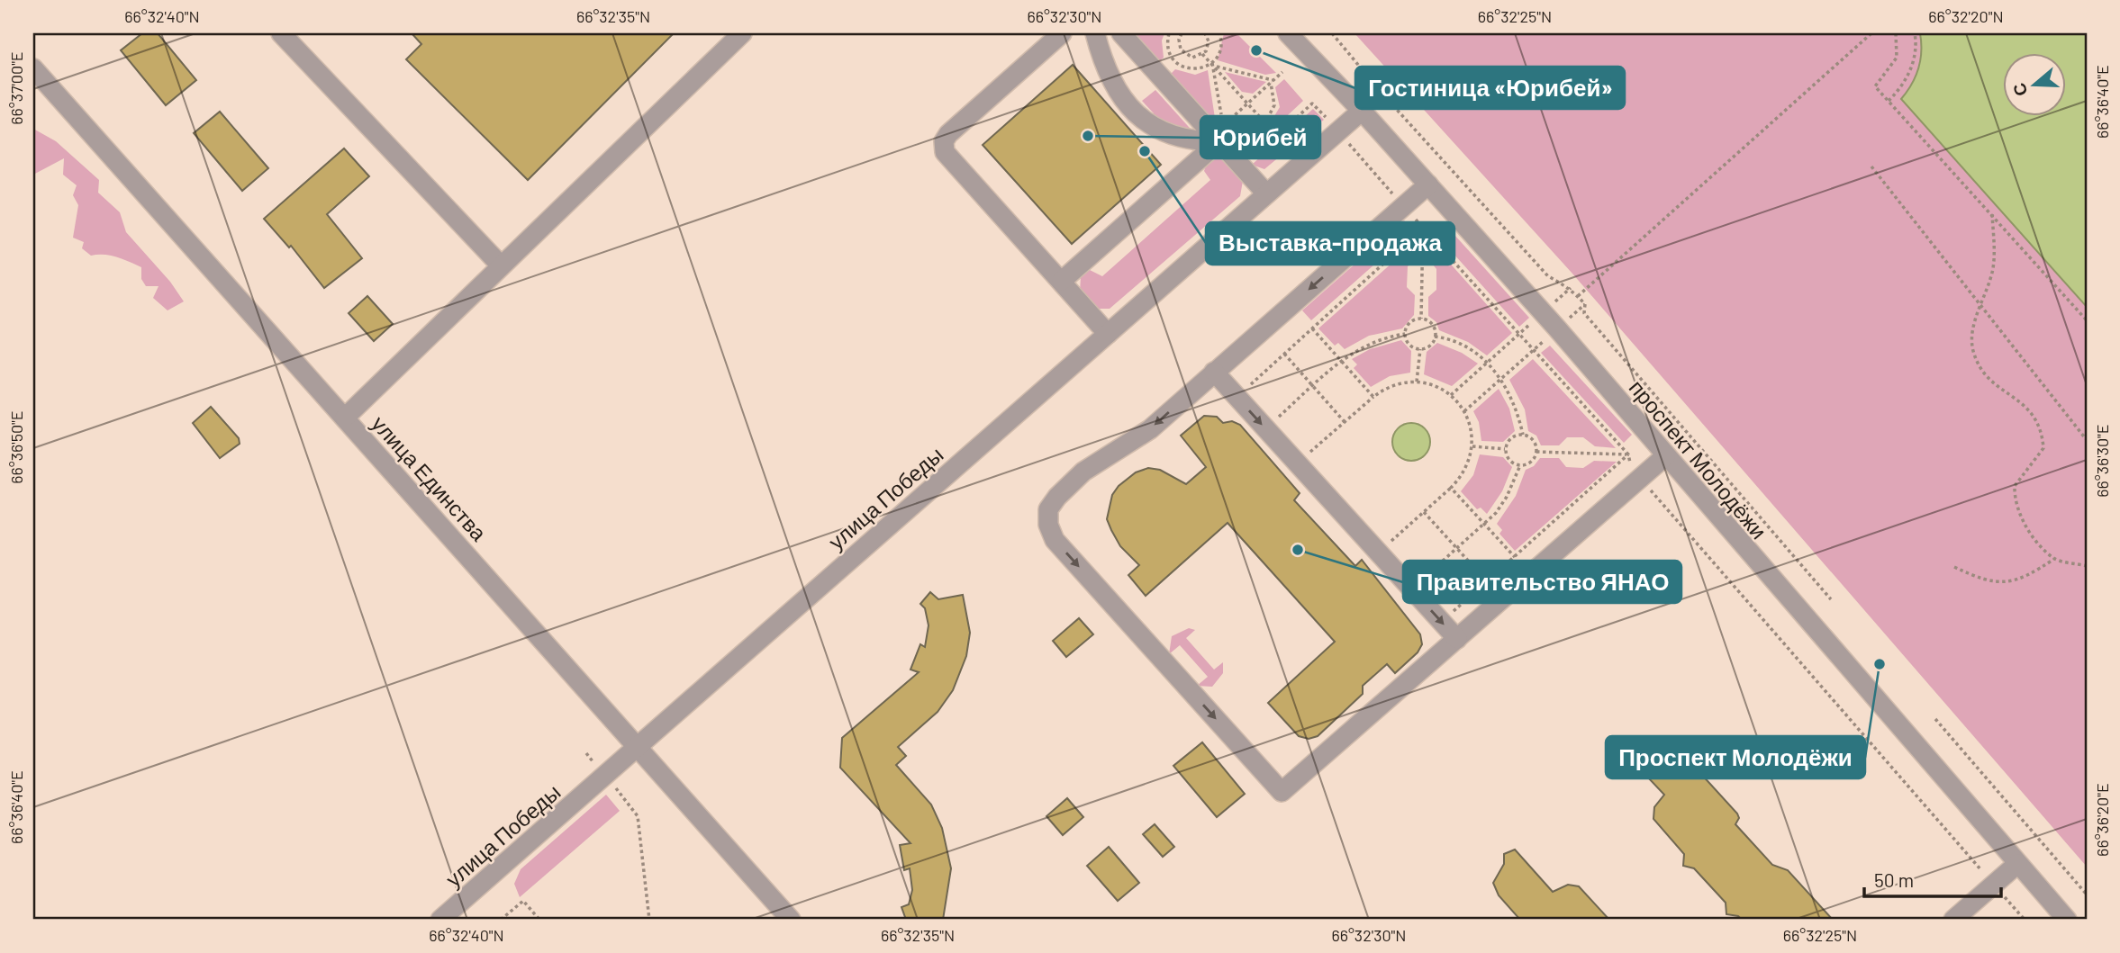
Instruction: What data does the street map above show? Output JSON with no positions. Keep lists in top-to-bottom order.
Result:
{
  "streets": {
    "street": ["проспект Молодёжи", "улица Единства", "улица Победы"]
  },
  "crossings": [
    ["проспект Молодёжи", "улица Победы"],
    ["улица Единства", "улица Победы"]
  ],
  "places": [
    "Гостиница «Юрибей»",
    "Юрибей",
    "Выставка-продажа",
    "Правительство ЯНАО",
    "Проспект Молодёжи"
  ],
  "scale_bar": "50 m",
  "north": "left",
  "coordinates": [
    "66°32'40\"N",
    "66°32'35\"N",
    "66°32'30\"N",
    "66°32'25\"N",
    "66°32'20\"N",
    "66°37'00\"E",
    "66°36'40\"E",
    "66°36'50\"E",
    "66°36'30\"E",
    "66°36'20\"E"
  ]
}
